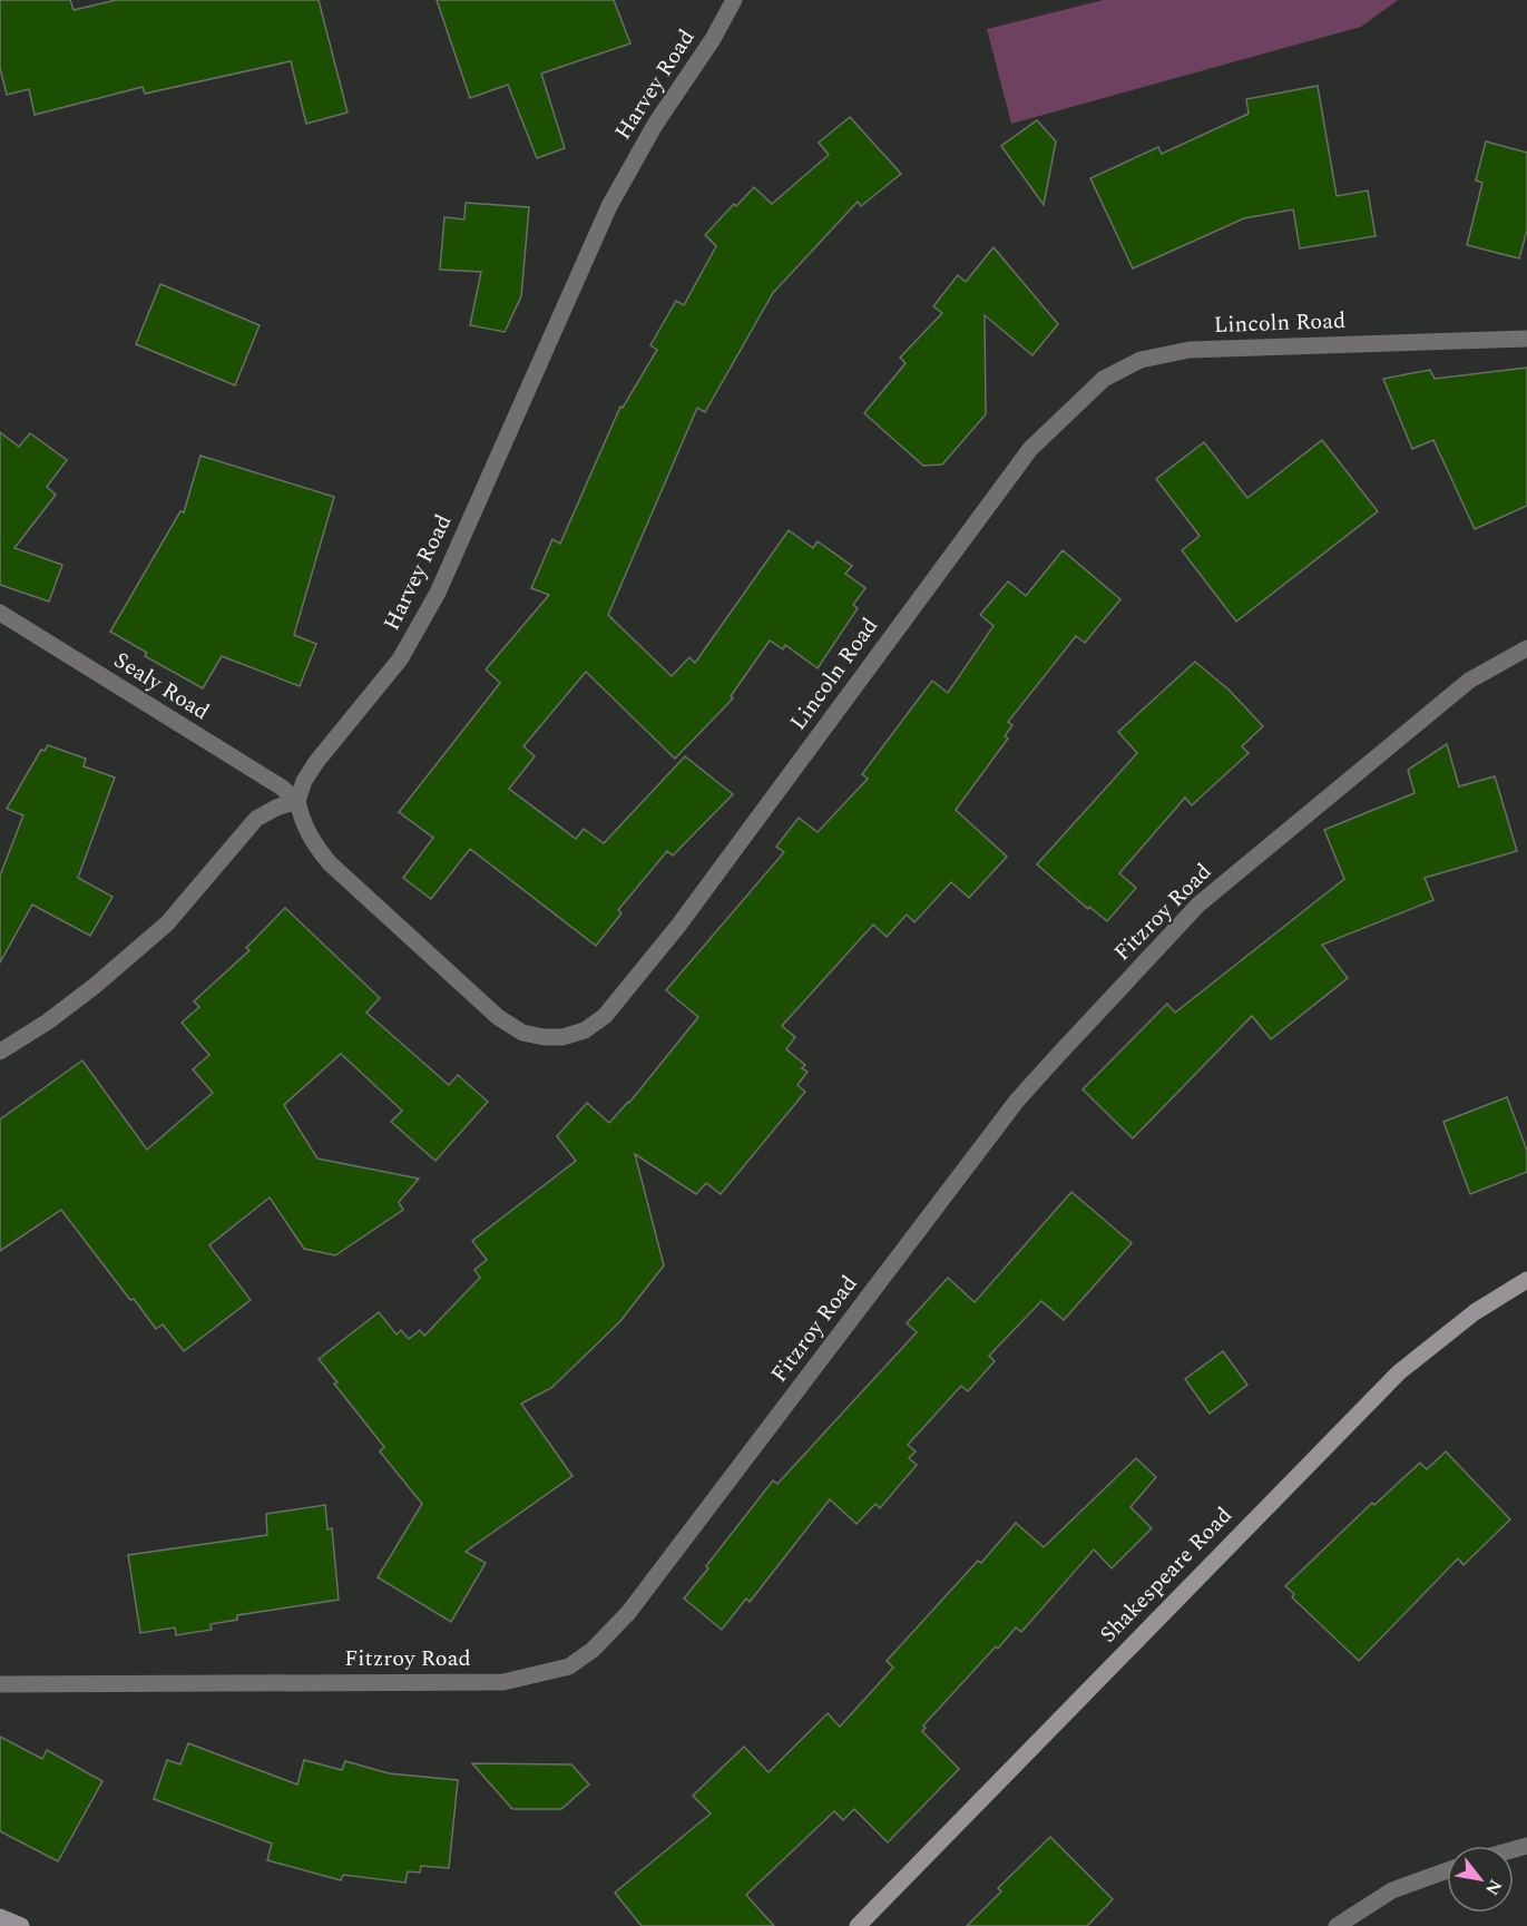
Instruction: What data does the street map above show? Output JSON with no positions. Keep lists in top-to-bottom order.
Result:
{
  "streets": {
    "street": [
      "Harvey Road",
      "Lincoln Road",
      "Sealy Road",
      "Fitzroy Road",
      "Shakespeare Road"
    ]
  },
  "crossings": [
    ["Harvey Road", "Lincoln Road"],
    ["Harvey Road", "Sealy Road"],
    ["Lincoln Road", "Sealy Road"]
  ],
  "north": "bottom right"
}
